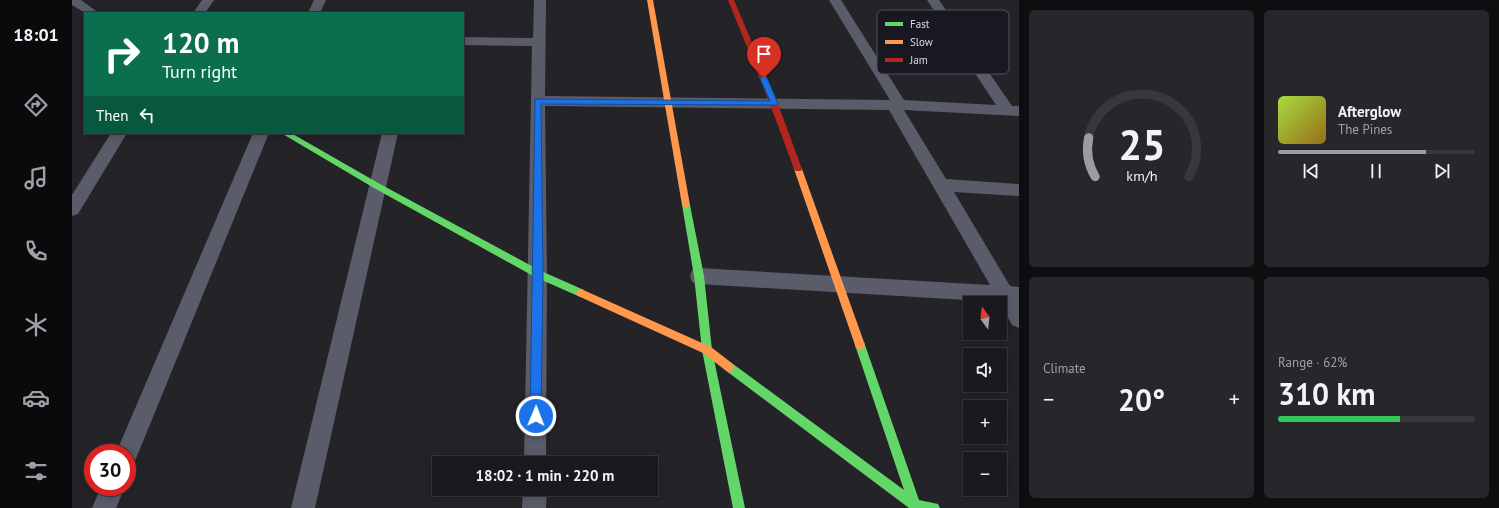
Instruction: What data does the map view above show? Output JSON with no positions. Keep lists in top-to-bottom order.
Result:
{
  "legend": ["Fast", "Slow", "Jam"],
  "north": "top",
  "page": {
    "tabs": "18:01",
    "turn": ["120 m", "Turn right"],
    "then": "Then",
    "song": ["Afterglow", "The Pines"],
    "tile": [
      "Climate",
      ["Range · 62%", "310 km"]
    ],
    "map_buttons": ["+", "−"],
    "heat": ["−", "20°", "+"],
    "limit": "30",
    "trip": "18:02 · 1 min · 220 m",
    "gauge": ["25", "km/h"]
  }
}
